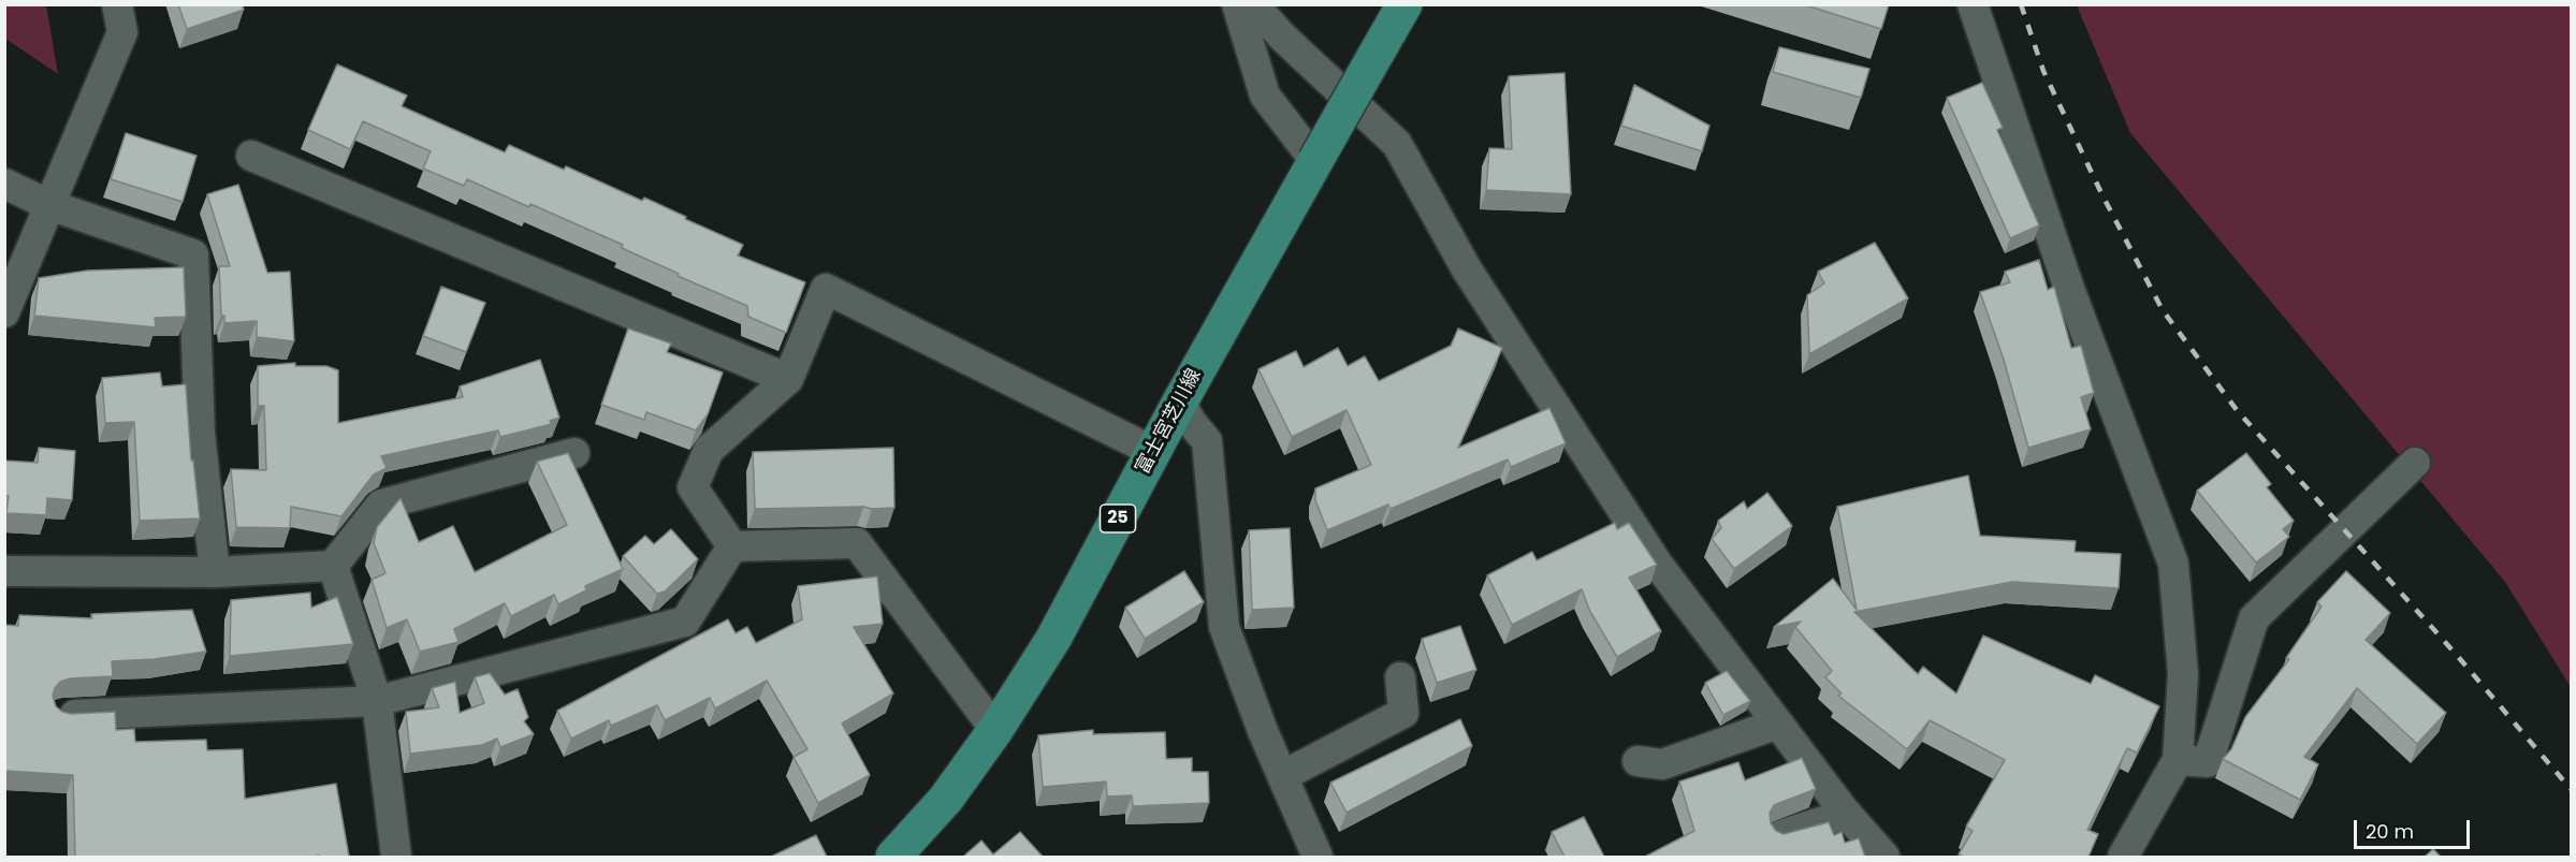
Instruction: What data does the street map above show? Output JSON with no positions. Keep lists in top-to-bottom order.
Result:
{
  "streets": {
    "main road": ["富士宮芝川線", "25"]
  },
  "scale_bar": "20 m"
}
